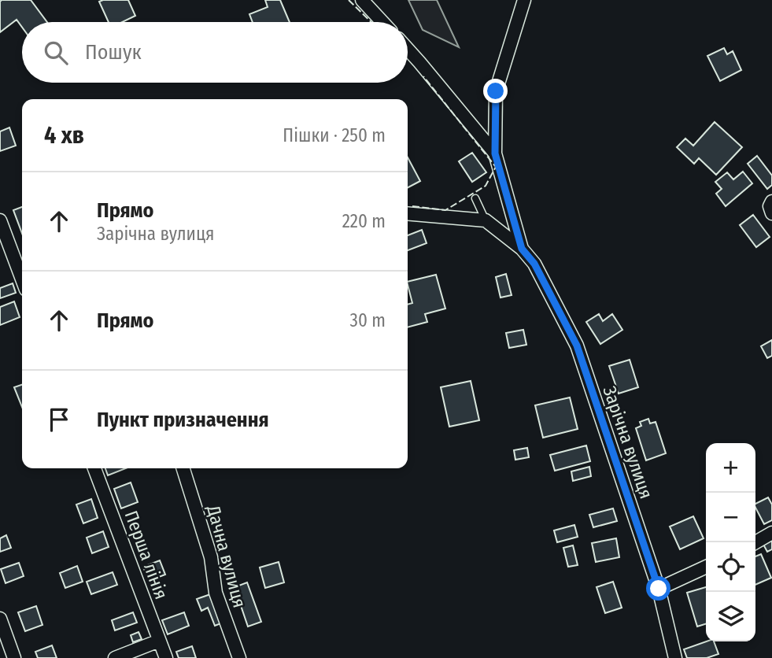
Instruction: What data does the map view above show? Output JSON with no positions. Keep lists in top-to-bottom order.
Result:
{
  "streets": {
    "street": ["Зарічна вулиця", "Перша лінія", "Дачна вулиця"]
  },
  "page": {
    "search": "Пошук",
    "heading": ["4 хв", "Пішки · 250 m"],
    "list": [
      ["Прямо", "Зарічна вулиця", "220 m"],
      ["Прямо", "30 m"],
      "Пункт призначення"
    ],
    "map_buttons": ["+", "−"]
  }
}
